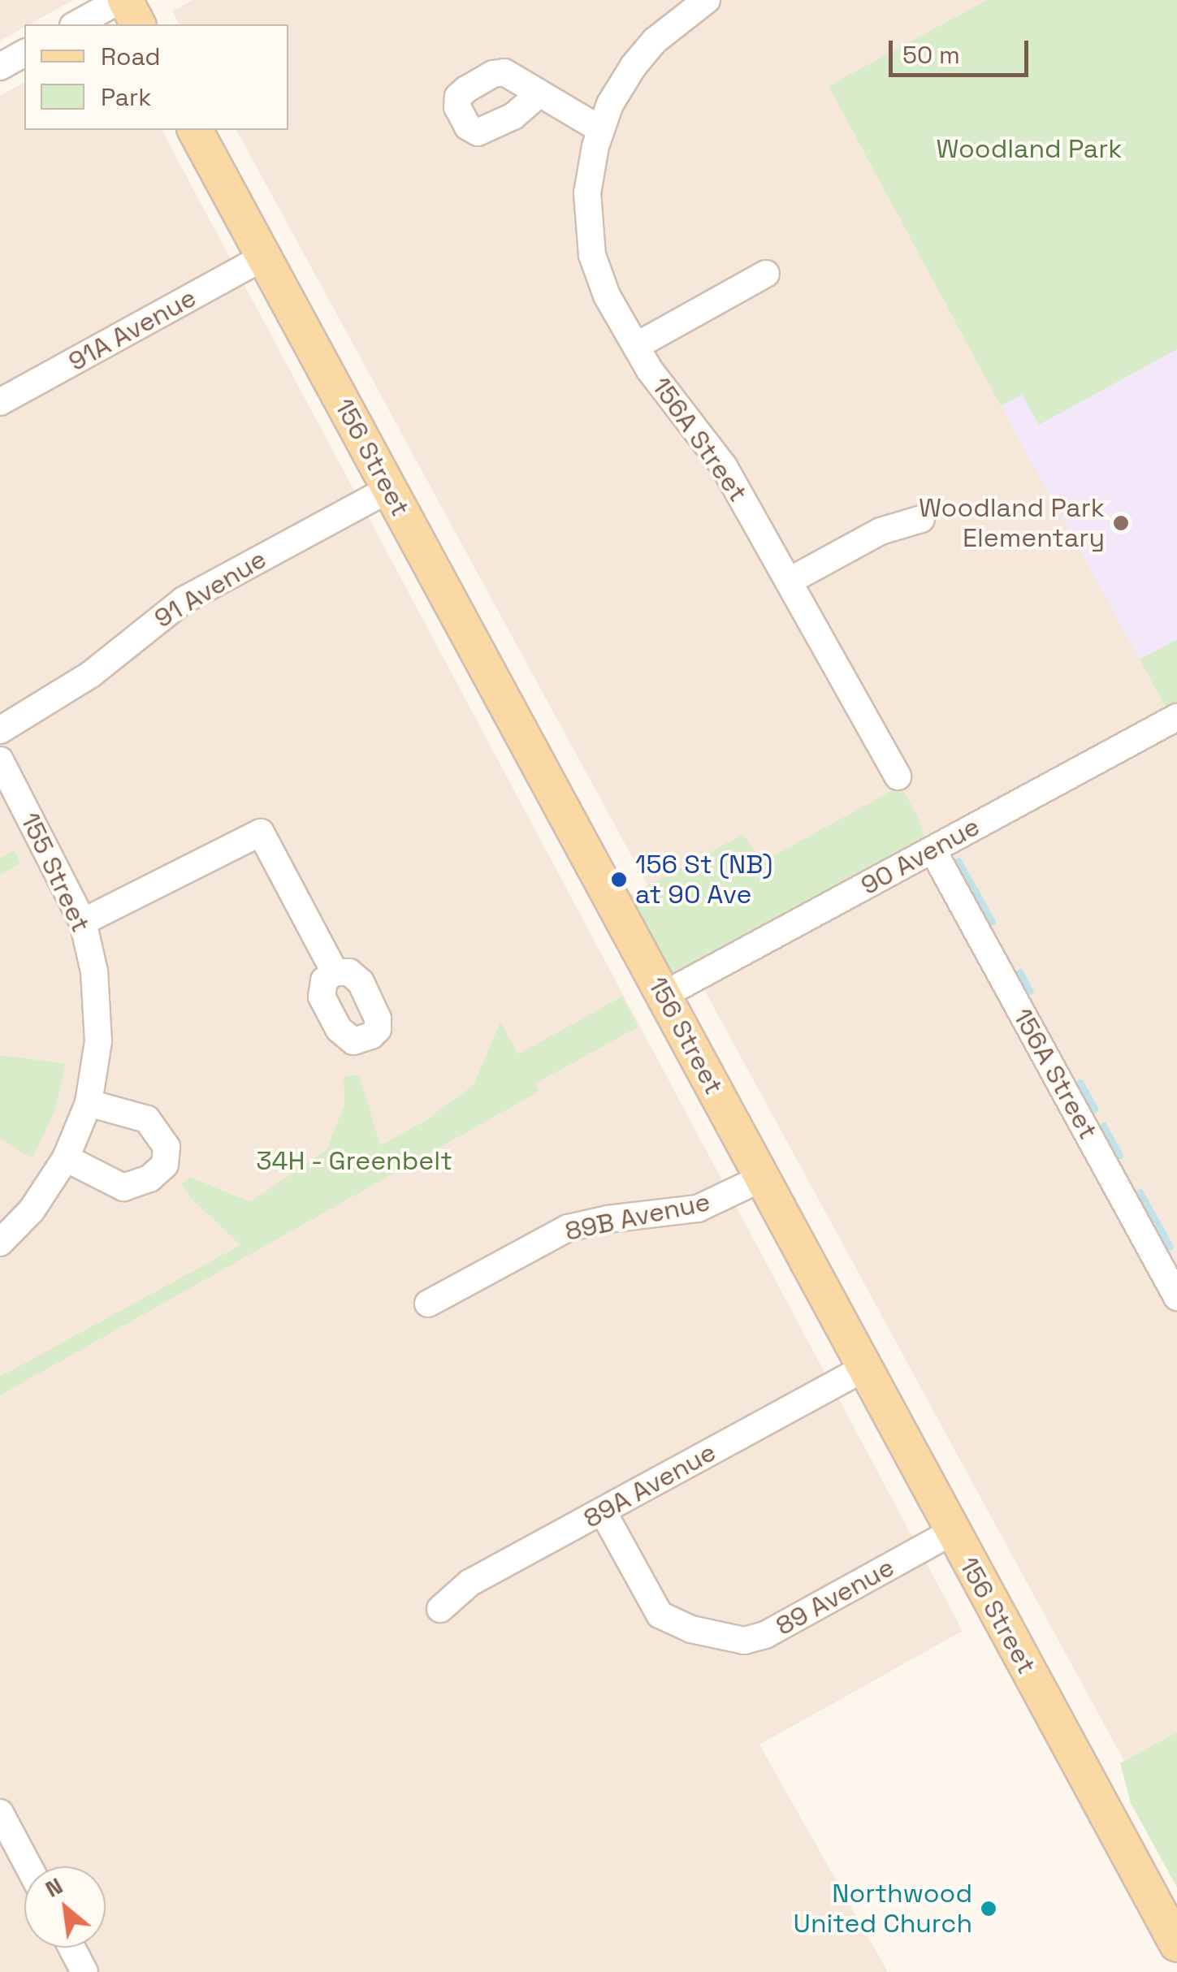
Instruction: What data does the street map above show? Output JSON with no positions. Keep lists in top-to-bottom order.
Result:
{
  "streets": {
    "main road": ["156 Street"],
    "street": [
      "91A Avenue",
      "156A Street",
      "91 Avenue",
      "90 Avenue",
      "155 Street",
      "89B Avenue",
      "89A Avenue",
      "89 Avenue"
    ]
  },
  "crossings": [
    ["91A Avenue", "156 Street"],
    ["156A Street", "90 Avenue"],
    ["156 Street", "91 Avenue"],
    ["156 Street", "90 Avenue"],
    ["156 Street", "89B Avenue"],
    ["156 Street", "89A Avenue"],
    ["156 Street", "89 Avenue"],
    ["89A Avenue", "89 Avenue"]
  ],
  "parks": ["Woodland Park", "34H - Greenbelt"],
  "places": ["Woodland Park Elementary", "156 St (NB) at 90 Ave", "Northwood United Church"],
  "legend": ["Road", "Park"],
  "scale_bar": "50 m",
  "north": "top left"
}
